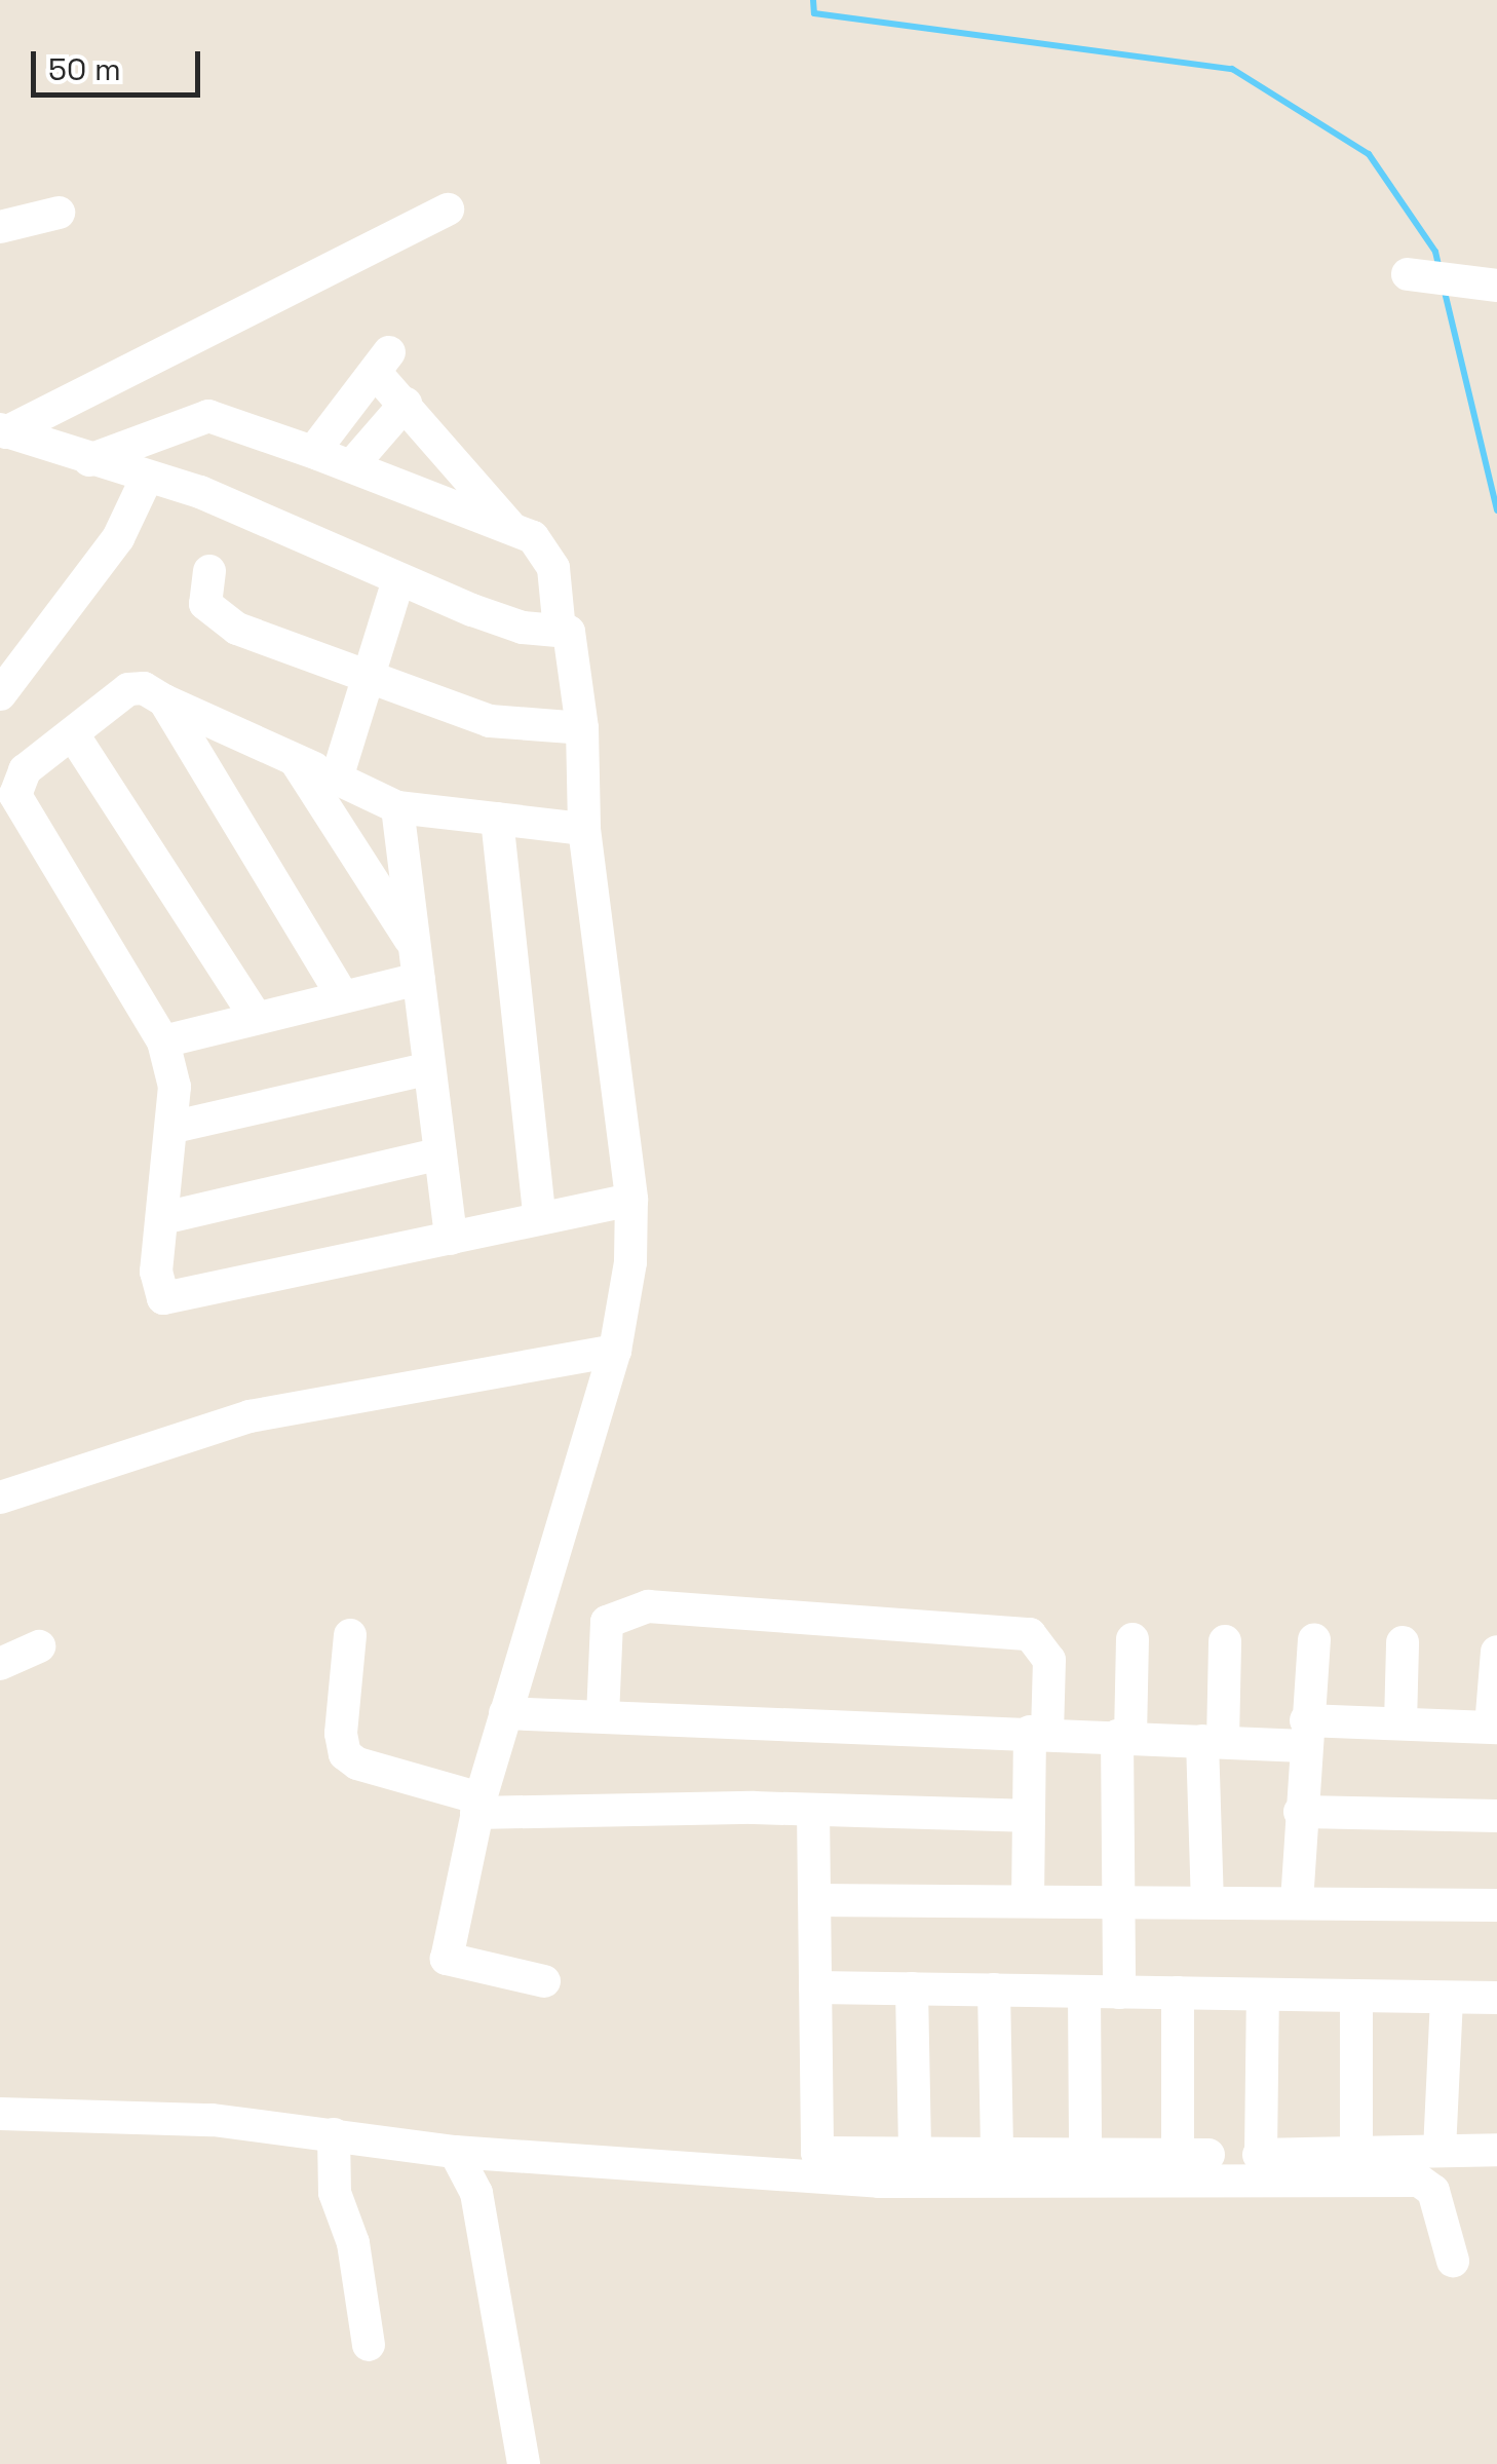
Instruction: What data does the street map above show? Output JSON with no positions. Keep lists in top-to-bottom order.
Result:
{
  "scale_bar": "50 m"
}
